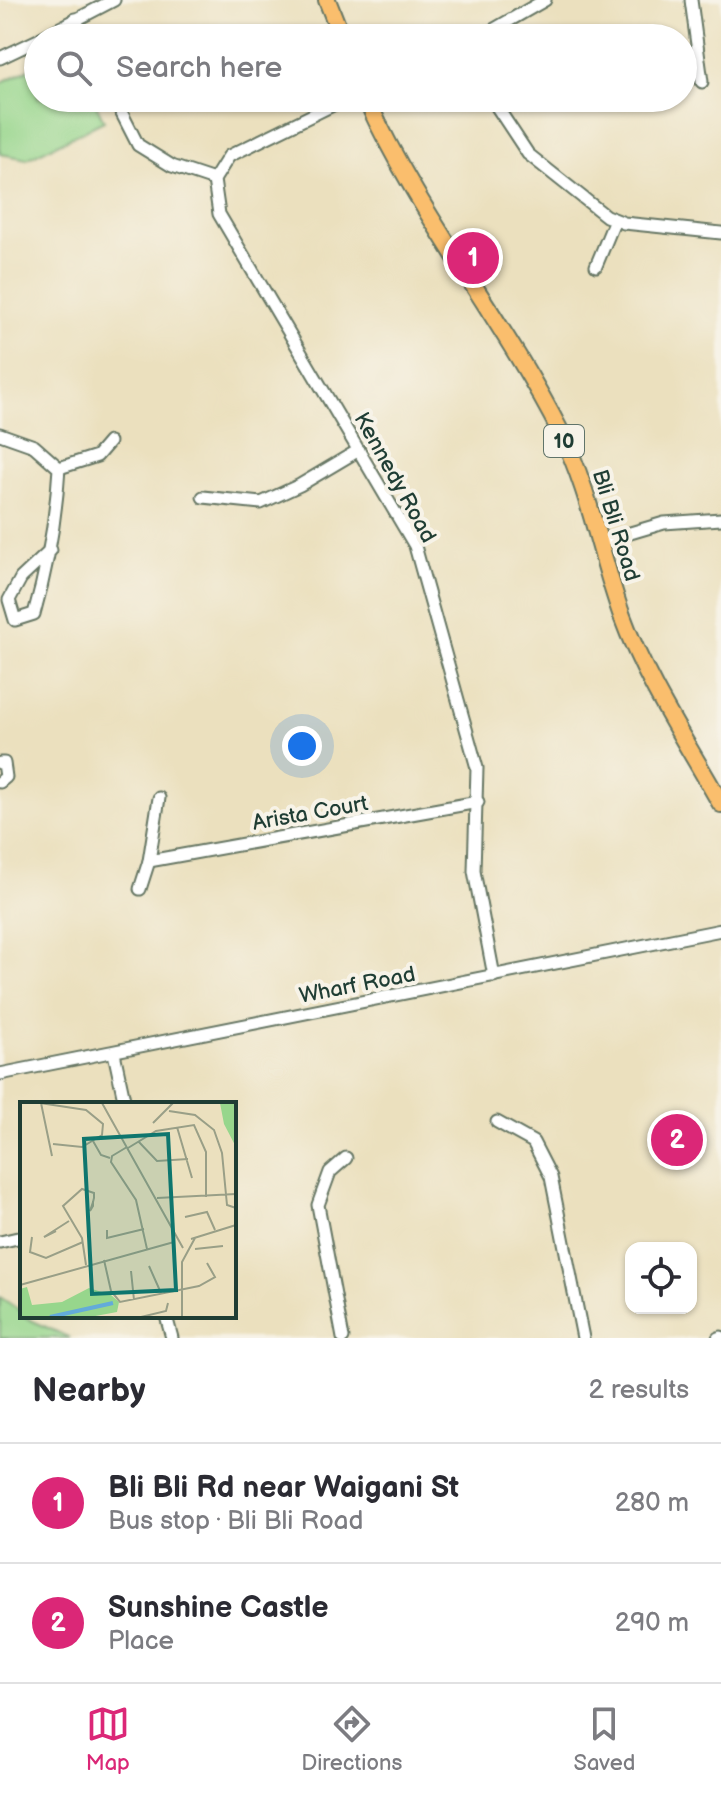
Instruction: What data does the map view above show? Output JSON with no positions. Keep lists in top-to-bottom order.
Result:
{
  "streets": {
    "main road": ["10", "Bli Bli Road"],
    "street": ["Kennedy Road", "Arista Court", "Wharf Road"]
  },
  "crossings": [
    ["Kennedy Road", "Arista Court"],
    ["Kennedy Road", "Wharf Road"]
  ],
  "page": {
    "search": "Search here",
    "pins": ["1", "2"],
    "heading": ["Nearby", "2 results"],
    "list": [
      {
        "mark": "1",
        "name": "Bli Bli Rd near Waigani St",
        "note": "Bus stop · Bli Bli Road",
        "value": "280 m"
      },
      {
        "mark": "2",
        "name": "Sunshine Castle",
        "note": "Place",
        "value": "290 m"
      }
    ],
    "nav": ["Map", "Directions", "Saved"]
  }
}
